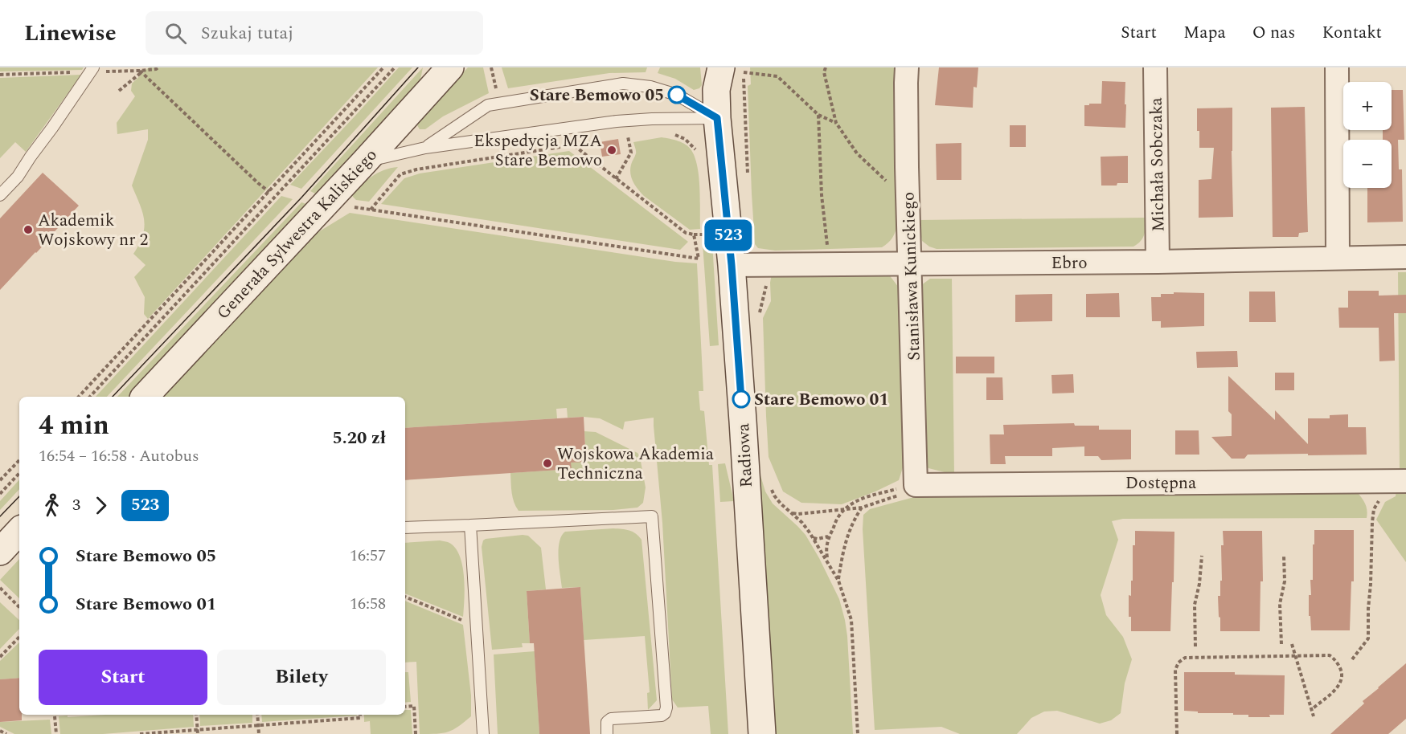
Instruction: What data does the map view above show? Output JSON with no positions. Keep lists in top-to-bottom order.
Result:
{
  "streets": {
    "main road": ["Generała Sylwestra Kaliskiego", "Radiowa"],
    "street": [
      "Michała Sobczaka",
      "Ebro",
      "Stanisława Kunickiego",
      "Dostępna"
    ]
  },
  "crossings": [
    ["Michała Sobczaka", "Ebro"],
    ["Ebro", "Stanisława Kunickiego"],
    ["Ebro", "Radiowa"],
    ["Stanisława Kunickiego", "Dostępna"]
  ],
  "places": [
    "Stare Bemowo 05",
    "Ekspedycja MZA Stare Bemowo",
    "Akademik Wojskowy nr 2",
    "Stare Bemowo 01",
    "Wojskowa Akademia Techniczna"
  ],
  "lines": ["bus line 523"],
  "page": {
    "header": "Linewise",
    "search": "Szukaj tutaj",
    "nav": [
      "Start",
      "Mapa",
      "O nas",
      "Kontakt"
    ],
    "on_map": "523",
    "map_buttons": ["+", "−"],
    "heading": ["4 min", "16:54 – 16:58 · Autobus", "5.20 zł"],
    "legs": ["3", "523"],
    "list": [
      {
        "name": "Stare Bemowo 05",
        "value": "16:57"
      },
      {
        "name": "Stare Bemowo 01",
        "value": "16:58"
      }
    ],
    "buttons": ["Start", "Bilety"]
  }
}
